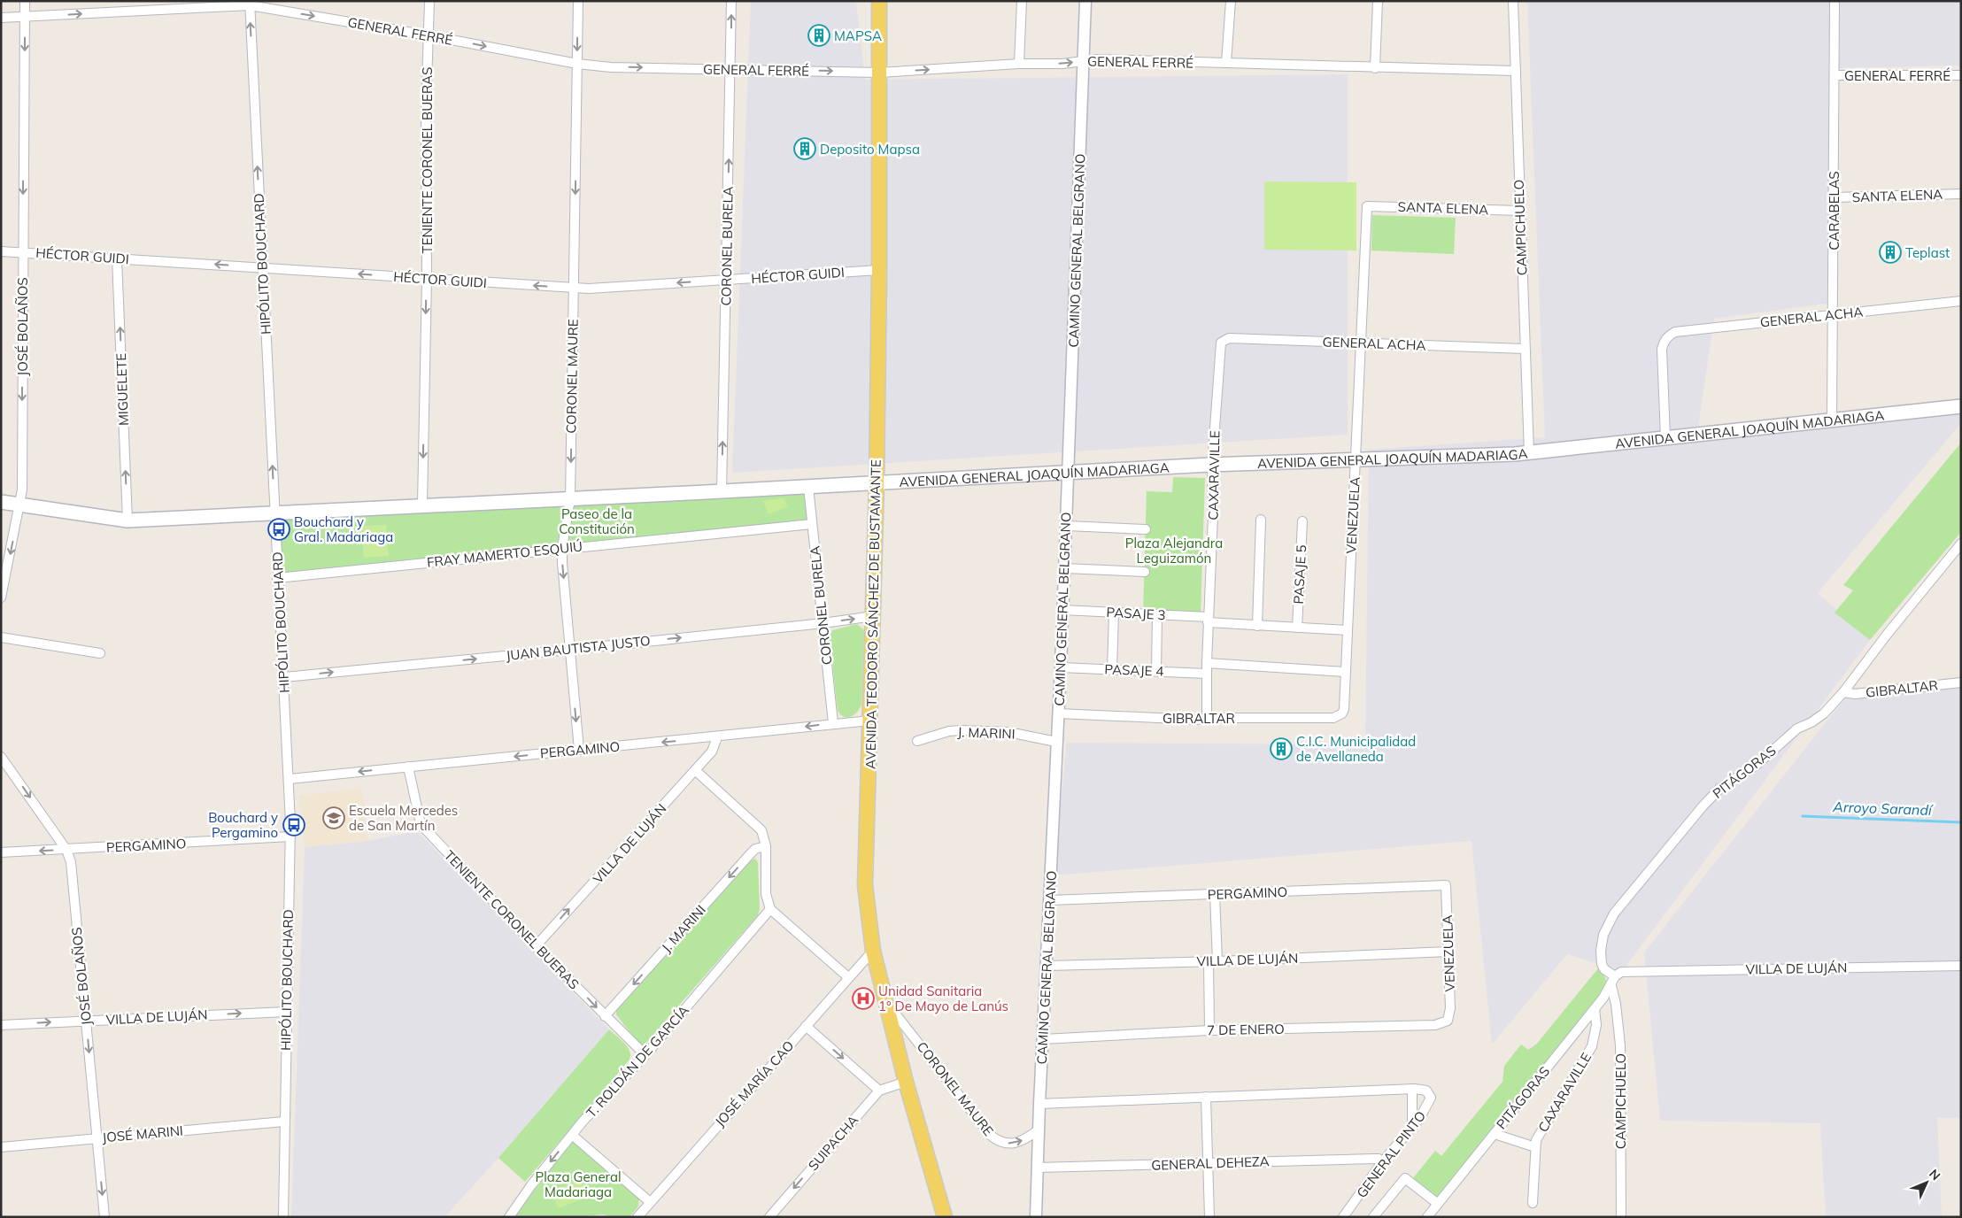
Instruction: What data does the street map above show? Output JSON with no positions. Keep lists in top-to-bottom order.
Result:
{
  "streets": {
    "main road": ["AVENIDA GENERAL JOAQUÍN MADARIAGA", "AVENIDA TEODORO SÁNCHEZ DE BUSTAMANTE"],
    "street": [
      "GENERAL FERRÉ",
      "TENIENTE CORONEL BUERAS",
      "SANTA ELENA",
      "CARABELAS",
      "CAMPICHUELO",
      "CORONEL BURELA",
      "CAMINO GENERAL BELGRANO",
      "HÉCTOR GUIDI",
      "HIPÓLITO BOUCHARD",
      "GENERAL ACHA",
      "JOSÉ BOLAÑOS",
      "CORONEL MAURE",
      "MIGUELETE",
      "CAXARAVILLE",
      "VENEZUELA",
      "FRAY MAMERTO ESQUIÚ",
      "PASAJE 5",
      "PASAJE 3",
      "JUAN BAUTISTA JUSTO",
      "PASAJE 4",
      "GIBRALTAR",
      "J. MARINI",
      "PERGAMINO",
      "PITÁGORAS",
      "VILLA DE LUJÁN",
      "7 DE ENERO",
      "T. ROLDÁN DE GARCÍA",
      "JOSÉ MARÍA CAO",
      "JOSÉ MARINI",
      "SUIPACHA",
      "GENERAL PINTO",
      "GENERAL DEHEZA"
    ]
  },
  "crossings": [
    ["GENERAL FERRÉ", "TENIENTE CORONEL BUERAS"],
    ["GENERAL FERRÉ", "CARABELAS"],
    ["GENERAL FERRÉ", "CAMPICHUELO"],
    ["GENERAL FERRÉ", "CORONEL BURELA"],
    ["GENERAL FERRÉ", "CAMINO GENERAL BELGRANO"],
    ["GENERAL FERRÉ", "HIPÓLITO BOUCHARD"],
    ["GENERAL FERRÉ", "JOSÉ BOLAÑOS"],
    ["GENERAL FERRÉ", "CORONEL MAURE"],
    ["GENERAL FERRÉ", "AVENIDA TEODORO SÁNCHEZ DE BUSTAMANTE"],
    ["TENIENTE CORONEL BUERAS", "HÉCTOR GUIDI"],
    ["TENIENTE CORONEL BUERAS", "AVENIDA GENERAL JOAQUÍN MADARIAGA"],
    ["TENIENTE CORONEL BUERAS", "J. MARINI"],
    ["TENIENTE CORONEL BUERAS", "PERGAMINO"],
    ["TENIENTE CORONEL BUERAS", "VILLA DE LUJÁN"],
    ["TENIENTE CORONEL BUERAS", "T. ROLDÁN DE GARCÍA"],
    ["SANTA ELENA", "CARABELAS"],
    ["SANTA ELENA", "CAMPICHUELO"],
    ["SANTA ELENA", "VENEZUELA"],
    ["CARABELAS", "GENERAL ACHA"],
    ["CARABELAS", "AVENIDA GENERAL JOAQUÍN MADARIAGA"],
    ["CAMPICHUELO", "GENERAL ACHA"],
    ["CAMPICHUELO", "AVENIDA GENERAL JOAQUÍN MADARIAGA"],
    ["CAMPICHUELO", "PITÁGORAS"],
    ["CAMPICHUELO", "VILLA DE LUJÁN"],
    ["CORONEL BURELA", "HÉCTOR GUIDI"],
    ["CORONEL BURELA", "AVENIDA GENERAL JOAQUÍN MADARIAGA"],
    ["CORONEL BURELA", "FRAY MAMERTO ESQUIÚ"],
    ["CORONEL BURELA", "JUAN BAUTISTA JUSTO"],
    ["CORONEL BURELA", "PERGAMINO"],
    ["CAMINO GENERAL BELGRANO", "CORONEL MAURE"],
    ["CAMINO GENERAL BELGRANO", "AVENIDA GENERAL JOAQUÍN MADARIAGA"],
    ["CAMINO GENERAL BELGRANO", "PASAJE 3"],
    ["CAMINO GENERAL BELGRANO", "PASAJE 4"],
    ["CAMINO GENERAL BELGRANO", "GIBRALTAR"],
    ["CAMINO GENERAL BELGRANO", "J. MARINI"],
    ["CAMINO GENERAL BELGRANO", "PERGAMINO"],
    ["CAMINO GENERAL BELGRANO", "VILLA DE LUJÁN"],
    ["CAMINO GENERAL BELGRANO", "7 DE ENERO"],
    ["CAMINO GENERAL BELGRANO", "GENERAL DEHEZA"],
    ["HÉCTOR GUIDI", "HIPÓLITO BOUCHARD"],
    ["HÉCTOR GUIDI", "JOSÉ BOLAÑOS"],
    ["HÉCTOR GUIDI", "CORONEL MAURE"],
    ["HÉCTOR GUIDI", "MIGUELETE"],
    ["HÉCTOR GUIDI", "AVENIDA TEODORO SÁNCHEZ DE BUSTAMANTE"],
    ["HIPÓLITO BOUCHARD", "AVENIDA GENERAL JOAQUÍN MADARIAGA"],
    ["HIPÓLITO BOUCHARD", "FRAY MAMERTO ESQUIÚ"],
    ["HIPÓLITO BOUCHARD", "JUAN BAUTISTA JUSTO"],
    ["HIPÓLITO BOUCHARD", "PERGAMINO"],
    ["HIPÓLITO BOUCHARD", "VILLA DE LUJÁN"],
    ["HIPÓLITO BOUCHARD", "JOSÉ MARINI"],
    ["GENERAL ACHA", "AVENIDA GENERAL JOAQUÍN MADARIAGA"],
    ["GENERAL ACHA", "CAXARAVILLE"],
    ["GENERAL ACHA", "VENEZUELA"],
    ["JOSÉ BOLAÑOS", "AVENIDA GENERAL JOAQUÍN MADARIAGA"],
    ["JOSÉ BOLAÑOS", "PERGAMINO"],
    ["JOSÉ BOLAÑOS", "VILLA DE LUJÁN"],
    ["JOSÉ BOLAÑOS", "JOSÉ MARINI"],
    ["CORONEL MAURE", "AVENIDA GENERAL JOAQUÍN MADARIAGA"],
    ["CORONEL MAURE", "FRAY MAMERTO ESQUIÚ"],
    ["CORONEL MAURE", "AVENIDA TEODORO SÁNCHEZ DE BUSTAMANTE"],
    ["CORONEL MAURE", "JUAN BAUTISTA JUSTO"],
    ["CORONEL MAURE", "PERGAMINO"],
    ["MIGUELETE", "AVENIDA GENERAL JOAQUÍN MADARIAGA"],
    ["AVENIDA GENERAL JOAQUÍN MADARIAGA", "CAXARAVILLE"],
    ["AVENIDA GENERAL JOAQUÍN MADARIAGA", "VENEZUELA"],
    ["AVENIDA GENERAL JOAQUÍN MADARIAGA", "AVENIDA TEODORO SÁNCHEZ DE BUSTAMANTE"],
    ["CAXARAVILLE", "PASAJE 3"],
    ["CAXARAVILLE", "PASAJE 4"],
    ["CAXARAVILLE", "GIBRALTAR"],
    ["CAXARAVILLE", "PITÁGORAS"],
    ["VENEZUELA", "PASAJE 3"],
    ["VENEZUELA", "GIBRALTAR"],
    ["VENEZUELA", "PERGAMINO"],
    ["VENEZUELA", "VILLA DE LUJÁN"],
    ["VENEZUELA", "7 DE ENERO"],
    ["PASAJE 5", "PASAJE 3"],
    ["AVENIDA TEODORO SÁNCHEZ DE BUSTAMANTE", "JUAN BAUTISTA JUSTO"],
    ["AVENIDA TEODORO SÁNCHEZ DE BUSTAMANTE", "PERGAMINO"],
    ["AVENIDA TEODORO SÁNCHEZ DE BUSTAMANTE", "JOSÉ MARÍA CAO"],
    ["GIBRALTAR", "PITÁGORAS"],
    ["PERGAMINO", "VILLA DE LUJÁN"],
    ["PITÁGORAS", "VILLA DE LUJÁN"],
    ["GENERAL PINTO", "GENERAL DEHEZA"]
  ],
  "one_way": [
    "GENERAL FERRÉ",
    "CORONEL BURELA",
    "HÉCTOR GUIDI",
    "HIPÓLITO BOUCHARD",
    "JOSÉ BOLAÑOS",
    "CORONEL MAURE",
    "MIGUELETE",
    "JUAN BAUTISTA JUSTO",
    "J. MARINI",
    "PERGAMINO",
    "VILLA DE LUJÁN",
    "SUIPACHA"
  ],
  "water": ["Arroyo Sarandí"],
  "parks": ["Paseo de la Constitución", "Plaza Alejandra Leguizamón", "Plaza General Madariaga"],
  "places": {
    "building": [
      "MAPSA",
      "Deposito Mapsa",
      "Teplast",
      "C.I.C. Municipalidad de Avellaneda"
    ],
    "bus stop": ["Bouchard y Gral. Madariaga", "Bouchard y Pergamino"],
    "school or university": ["Escuela Mercedes de San Martín"],
    "hospital": ["Unidad Sanitaria 1° De Mayo de Lanús"]
  },
  "north": "top right"
}
